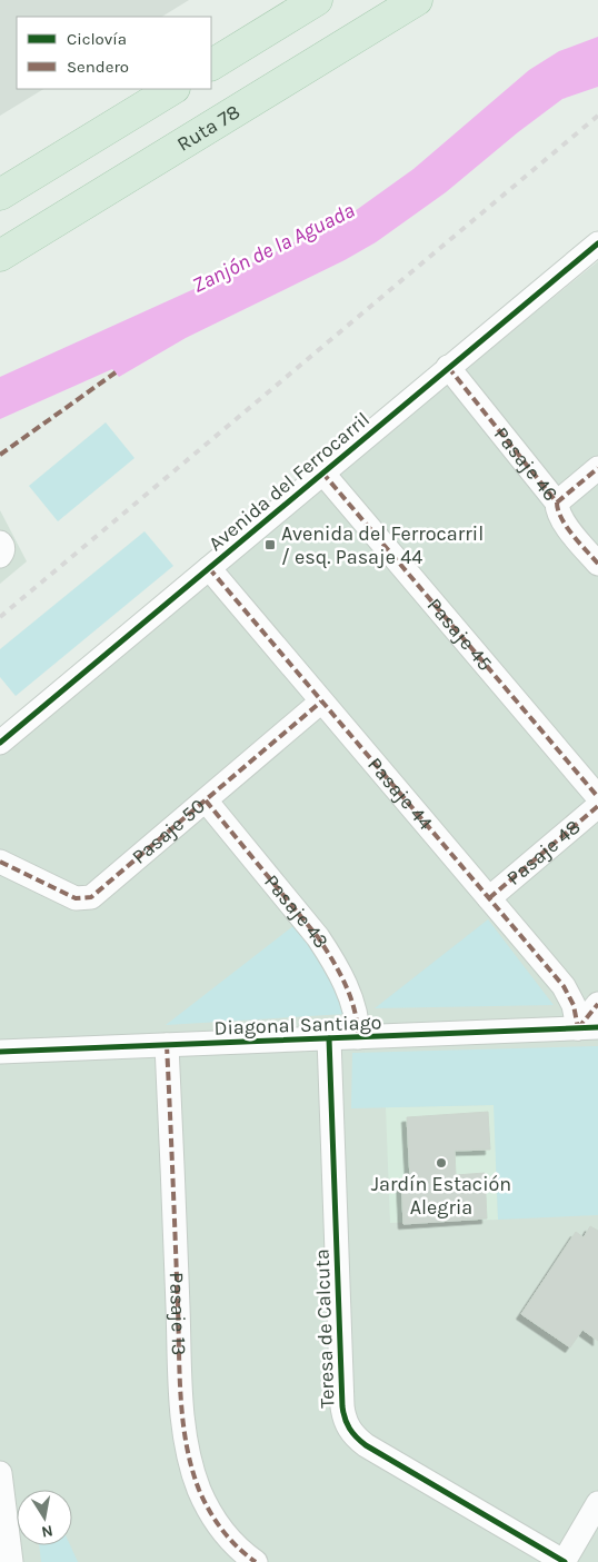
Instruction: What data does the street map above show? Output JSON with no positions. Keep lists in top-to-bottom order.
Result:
{
  "streets": {
    "highway": ["Ruta 78"],
    "street": [
      "Pasaje 46",
      "Avenida del Ferrocarril",
      "Pasaje 45",
      "Pasaje 44",
      "Pasaje 50",
      "Pasaje 48",
      "Pasaje 43",
      "Diagonal Santiago",
      "Pasaje 13",
      "Teresa de Calcuta"
    ]
  },
  "crossings": [
    ["Pasaje 46", "Avenida del Ferrocarril"],
    ["Avenida del Ferrocarril", "Pasaje 45"],
    ["Avenida del Ferrocarril", "Pasaje 44"],
    ["Pasaje 44", "Pasaje 50"],
    ["Pasaje 44", "Pasaje 48"],
    ["Pasaje 44", "Diagonal Santiago"],
    ["Pasaje 50", "Pasaje 43"],
    ["Pasaje 43", "Diagonal Santiago"],
    ["Diagonal Santiago", "Pasaje 13"],
    ["Diagonal Santiago", "Teresa de Calcuta"]
  ],
  "water": ["Zanjón de la Aguada"],
  "places": {
    "transit": ["Avenida del Ferrocarril / esq. Pasaje 44"],
    "other": ["Jardín Estación Alegria"]
  },
  "legend": ["Ciclovía", "Sendero"],
  "north": "bottom"
}
